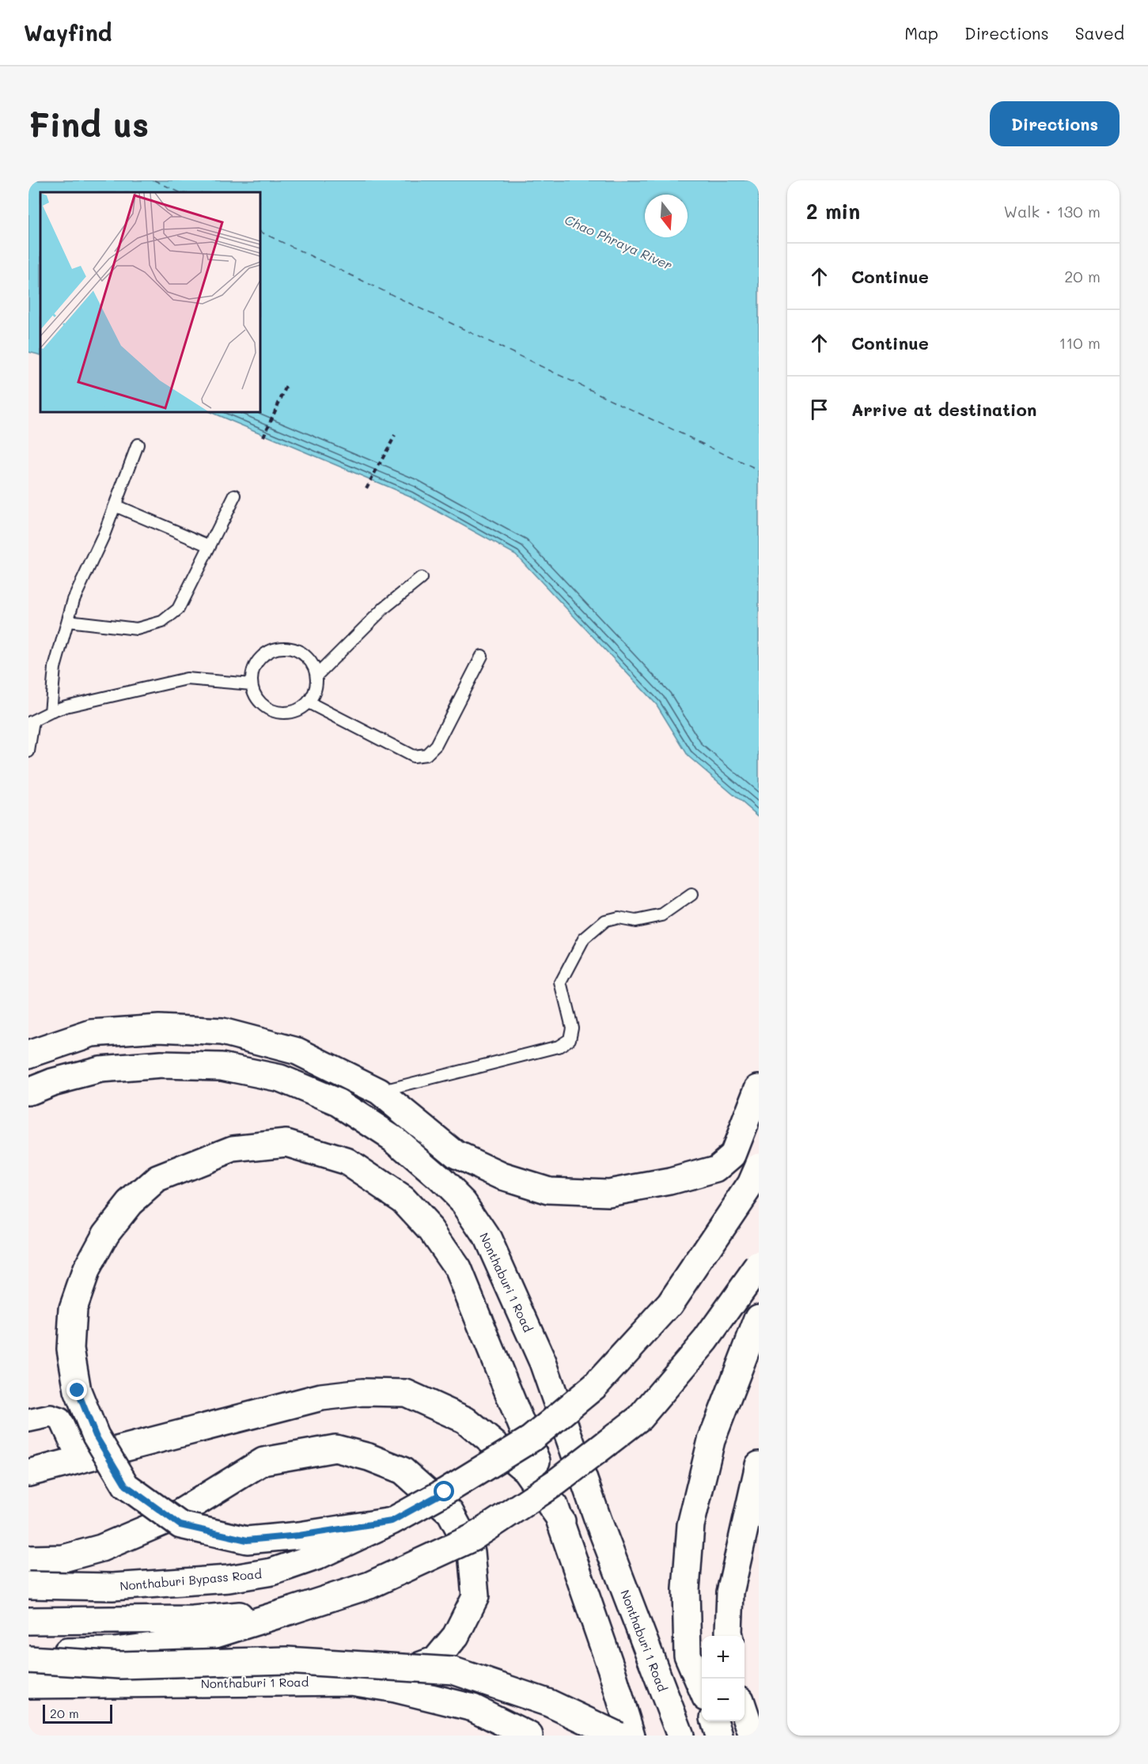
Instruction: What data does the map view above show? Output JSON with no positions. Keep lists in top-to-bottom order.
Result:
{
  "streets": {
    "main road": ["Nonthaburi 1 Road", "Nonthaburi Bypass Road"]
  },
  "water": ["Chao Phraya River"],
  "scale_bar": "20 m",
  "north": "bottom",
  "page": {
    "header": "Wayfind",
    "nav": ["Map", "Directions", "Saved"],
    "buttons": "Directions",
    "title": "Find us",
    "heading": ["2 min", "Walk · 130 m"],
    "list": [
      ["Continue", "20 m"],
      ["Continue", "110 m"],
      "Arrive at destination"
    ],
    "map_buttons": ["+", "−"],
    "scale": "20 m"
  }
}
